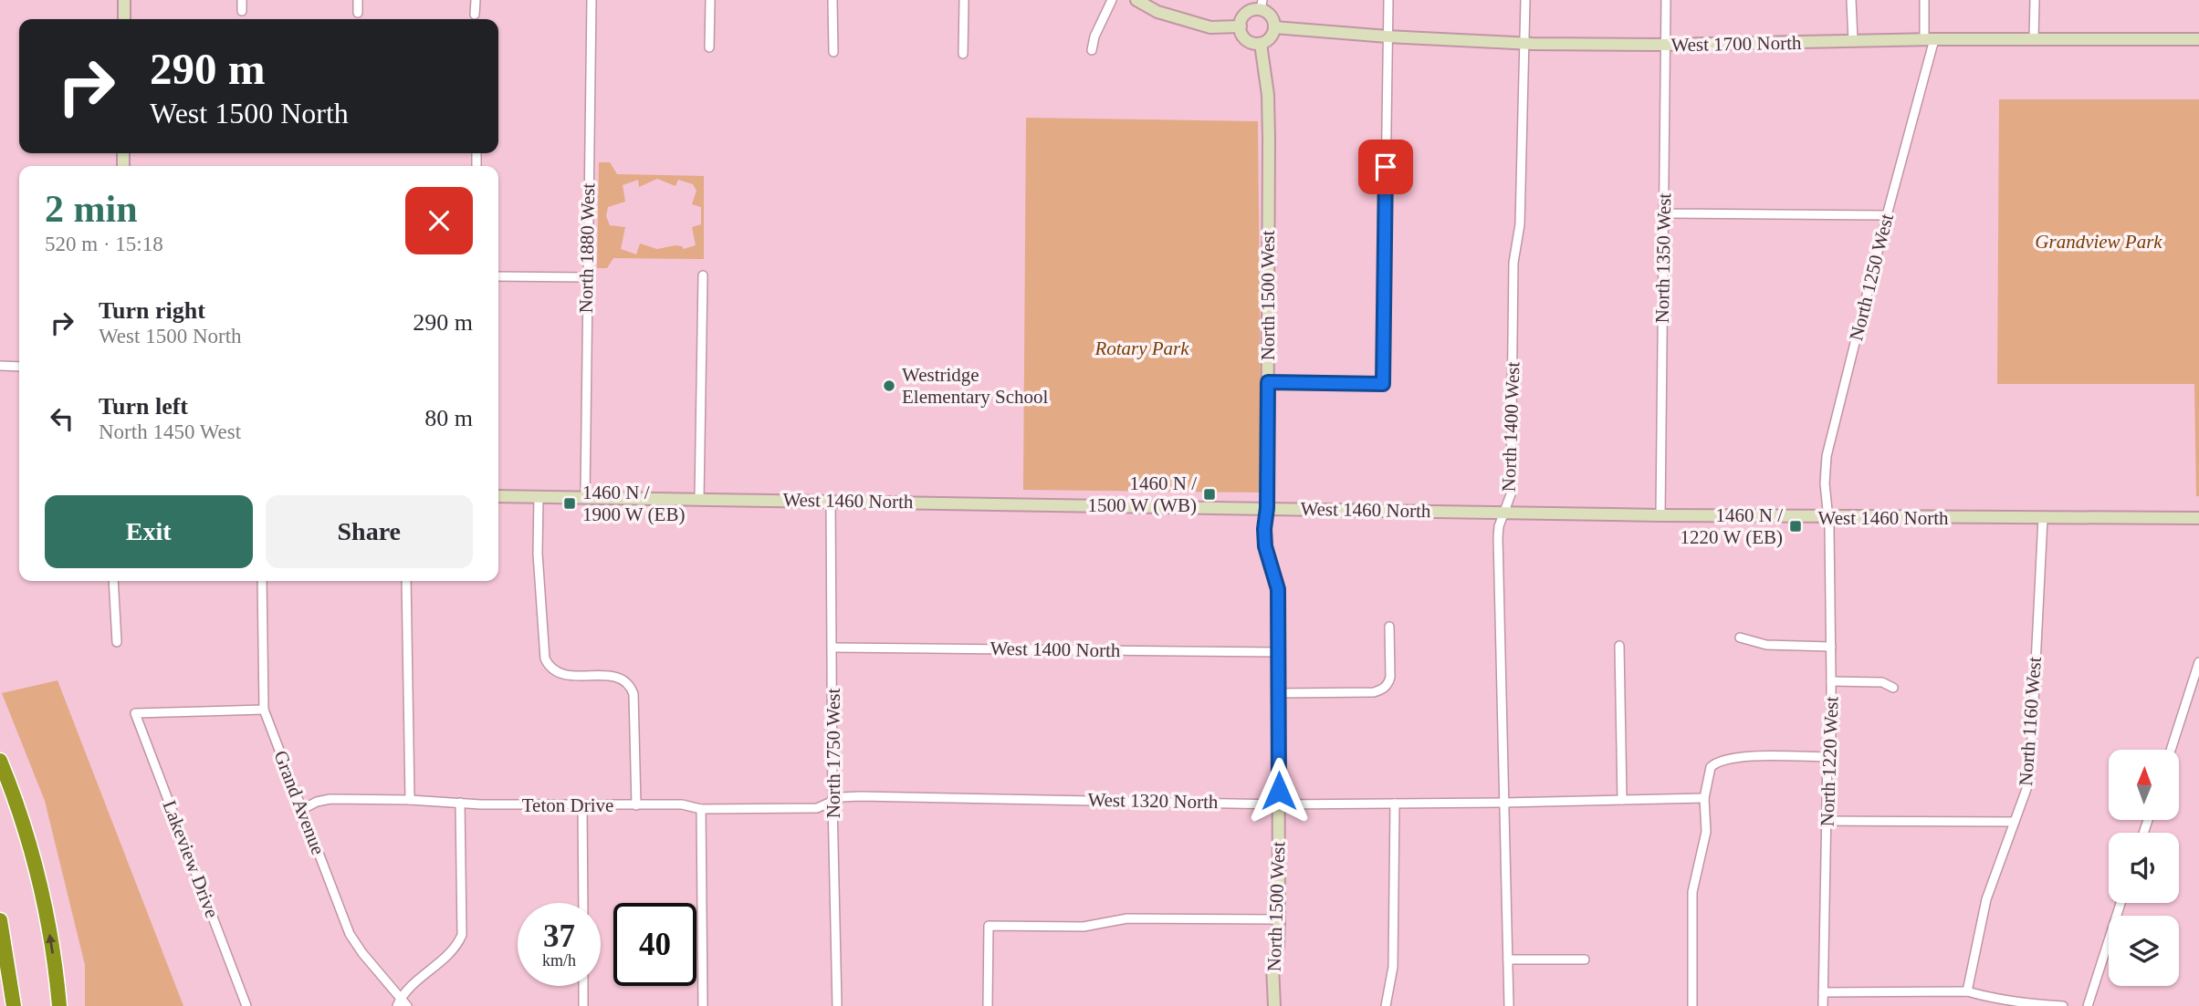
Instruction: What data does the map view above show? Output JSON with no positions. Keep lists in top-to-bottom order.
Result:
{
  "streets": {
    "street": [
      "West 1700 North",
      "North 1880 West",
      "North 1350 West",
      "North 1250 West",
      "North 1500 West",
      "North 1400 West",
      "West 1460 North",
      "West 1400 North",
      "North 1160 West",
      "North 1750 West",
      "North 1220 West",
      "West 1320 North",
      "Grand Avenue",
      "Teton Drive",
      "Lakeview Drive"
    ]
  },
  "crossings": [
    ["West 1700 North", "North 1350 West"],
    ["West 1700 North", "North 1250 West"],
    ["West 1700 North", "North 1500 West"],
    ["West 1700 North", "North 1400 West"],
    ["North 1880 West", "West 1460 North"],
    ["North 1350 West", "West 1460 North"],
    ["North 1250 West", "West 1460 North"],
    ["North 1250 West", "North 1220 West"],
    ["North 1500 West", "West 1460 North"],
    ["North 1500 West", "West 1400 North"],
    ["North 1500 West", "West 1320 North"],
    ["North 1400 West", "West 1460 North"],
    ["North 1400 West", "West 1320 North"],
    ["West 1460 North", "North 1160 West"],
    ["West 1460 North", "North 1750 West"],
    ["West 1460 North", "North 1220 West"],
    ["West 1400 North", "North 1750 West"],
    ["North 1750 West", "West 1320 North"],
    ["North 1750 West", "Teton Drive"],
    ["West 1320 North", "Teton Drive"],
    ["Grand Avenue", "Teton Drive"],
    ["Grand Avenue", "Lakeview Drive"]
  ],
  "parks": ["Grandview Park", "Rotary Park"],
  "places": {
    "other": ["Westridge Elementary School"],
    "transit": ["1460 N / 1500 W (WB)", "1460 N / 1900 W (EB)", "1460 N / 1220 W (EB)"]
  },
  "north": "top",
  "page": {
    "turn": ["290 m", "West 1500 North"],
    "heading": ["2 min", "520 m · 15:18"],
    "list": [
      {
        "name": "Turn right",
        "note": "West 1500 North",
        "value": "290 m"
      },
      {
        "name": "Turn left",
        "note": "North 1450 West",
        "value": "80 m"
      }
    ],
    "buttons": ["Exit", "Share"],
    "speed": "37 km/h",
    "limit": "40"
  }
}
